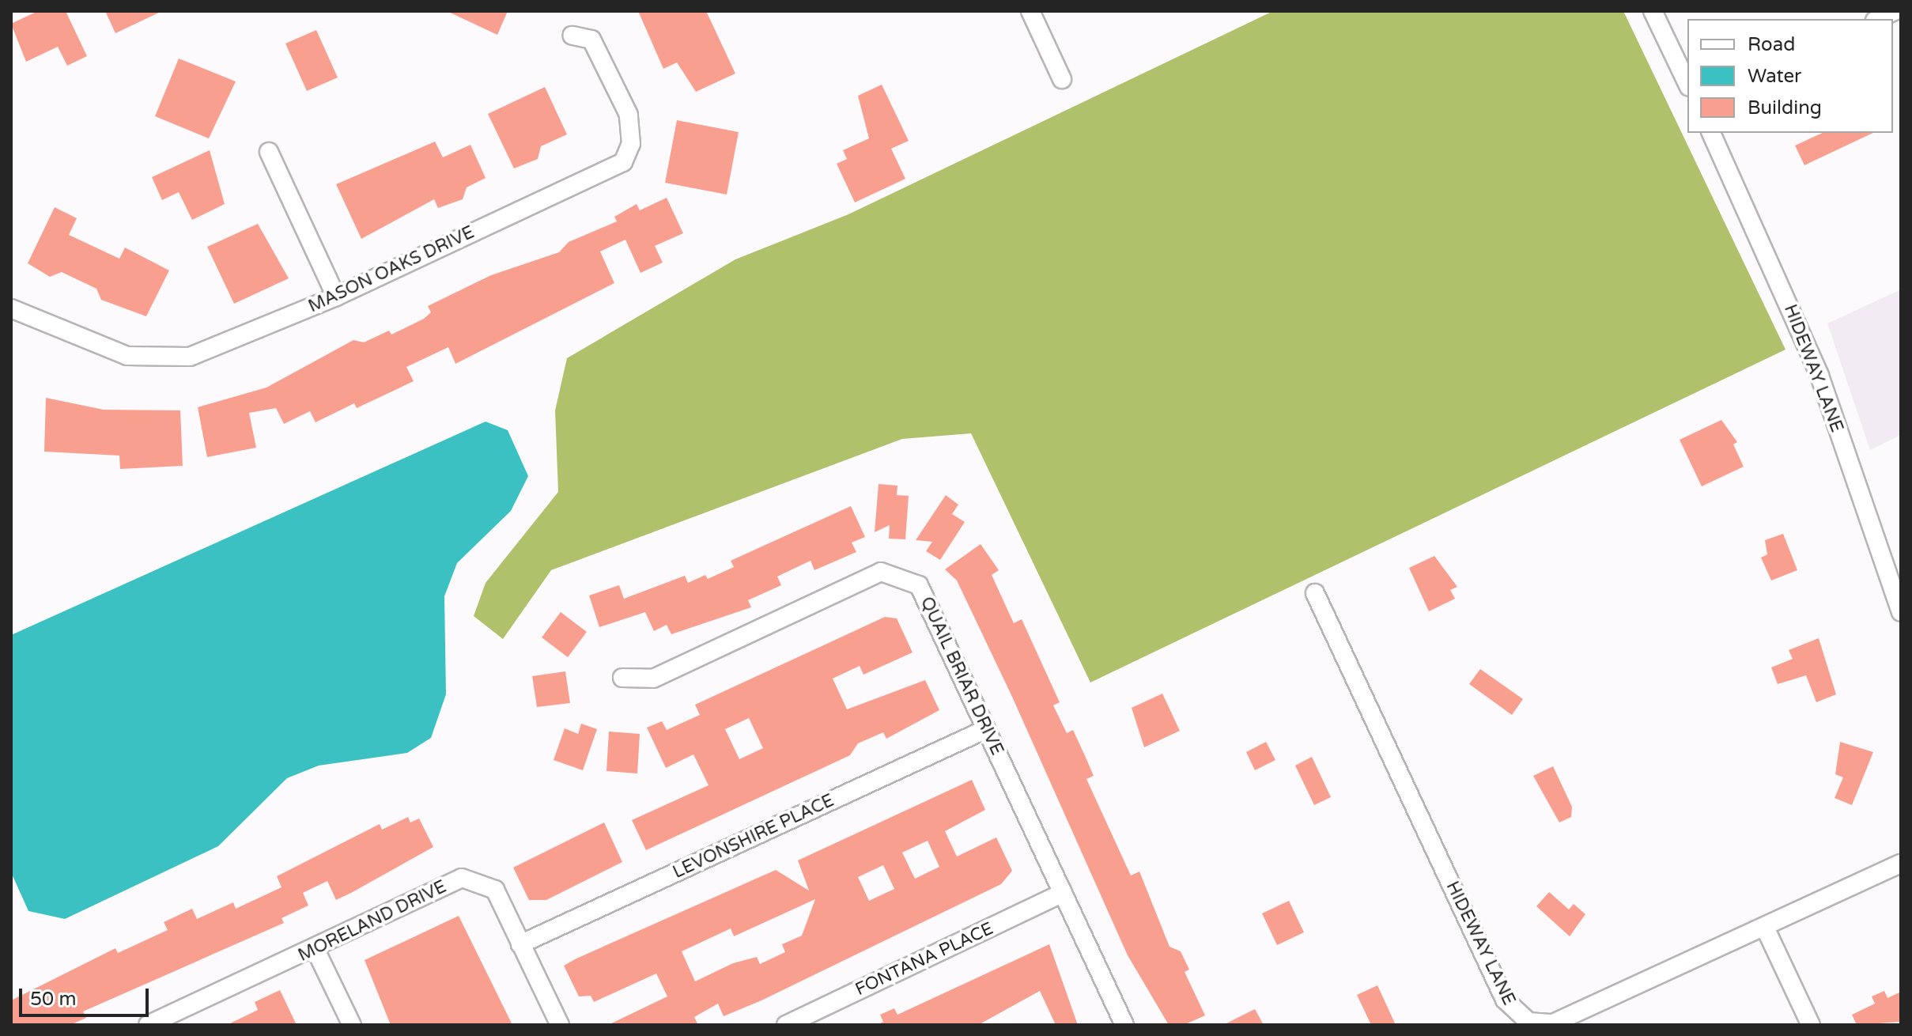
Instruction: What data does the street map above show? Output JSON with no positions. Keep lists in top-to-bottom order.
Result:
{
  "streets": {
    "street": [
      "MASON OAKS DRIVE",
      "HIDEWAY LANE",
      "QUAIL BRIAR DRIVE",
      "LEVONSHIRE PLACE",
      "MORELAND DRIVE",
      "FONTANA PLACE"
    ]
  },
  "crossings": [
    ["QUAIL BRIAR DRIVE", "LEVONSHIRE PLACE"],
    ["QUAIL BRIAR DRIVE", "FONTANA PLACE"],
    ["LEVONSHIRE PLACE", "MORELAND DRIVE"]
  ],
  "legend": ["Road", "Water", "Building"],
  "scale_bar": "50 m"
}
